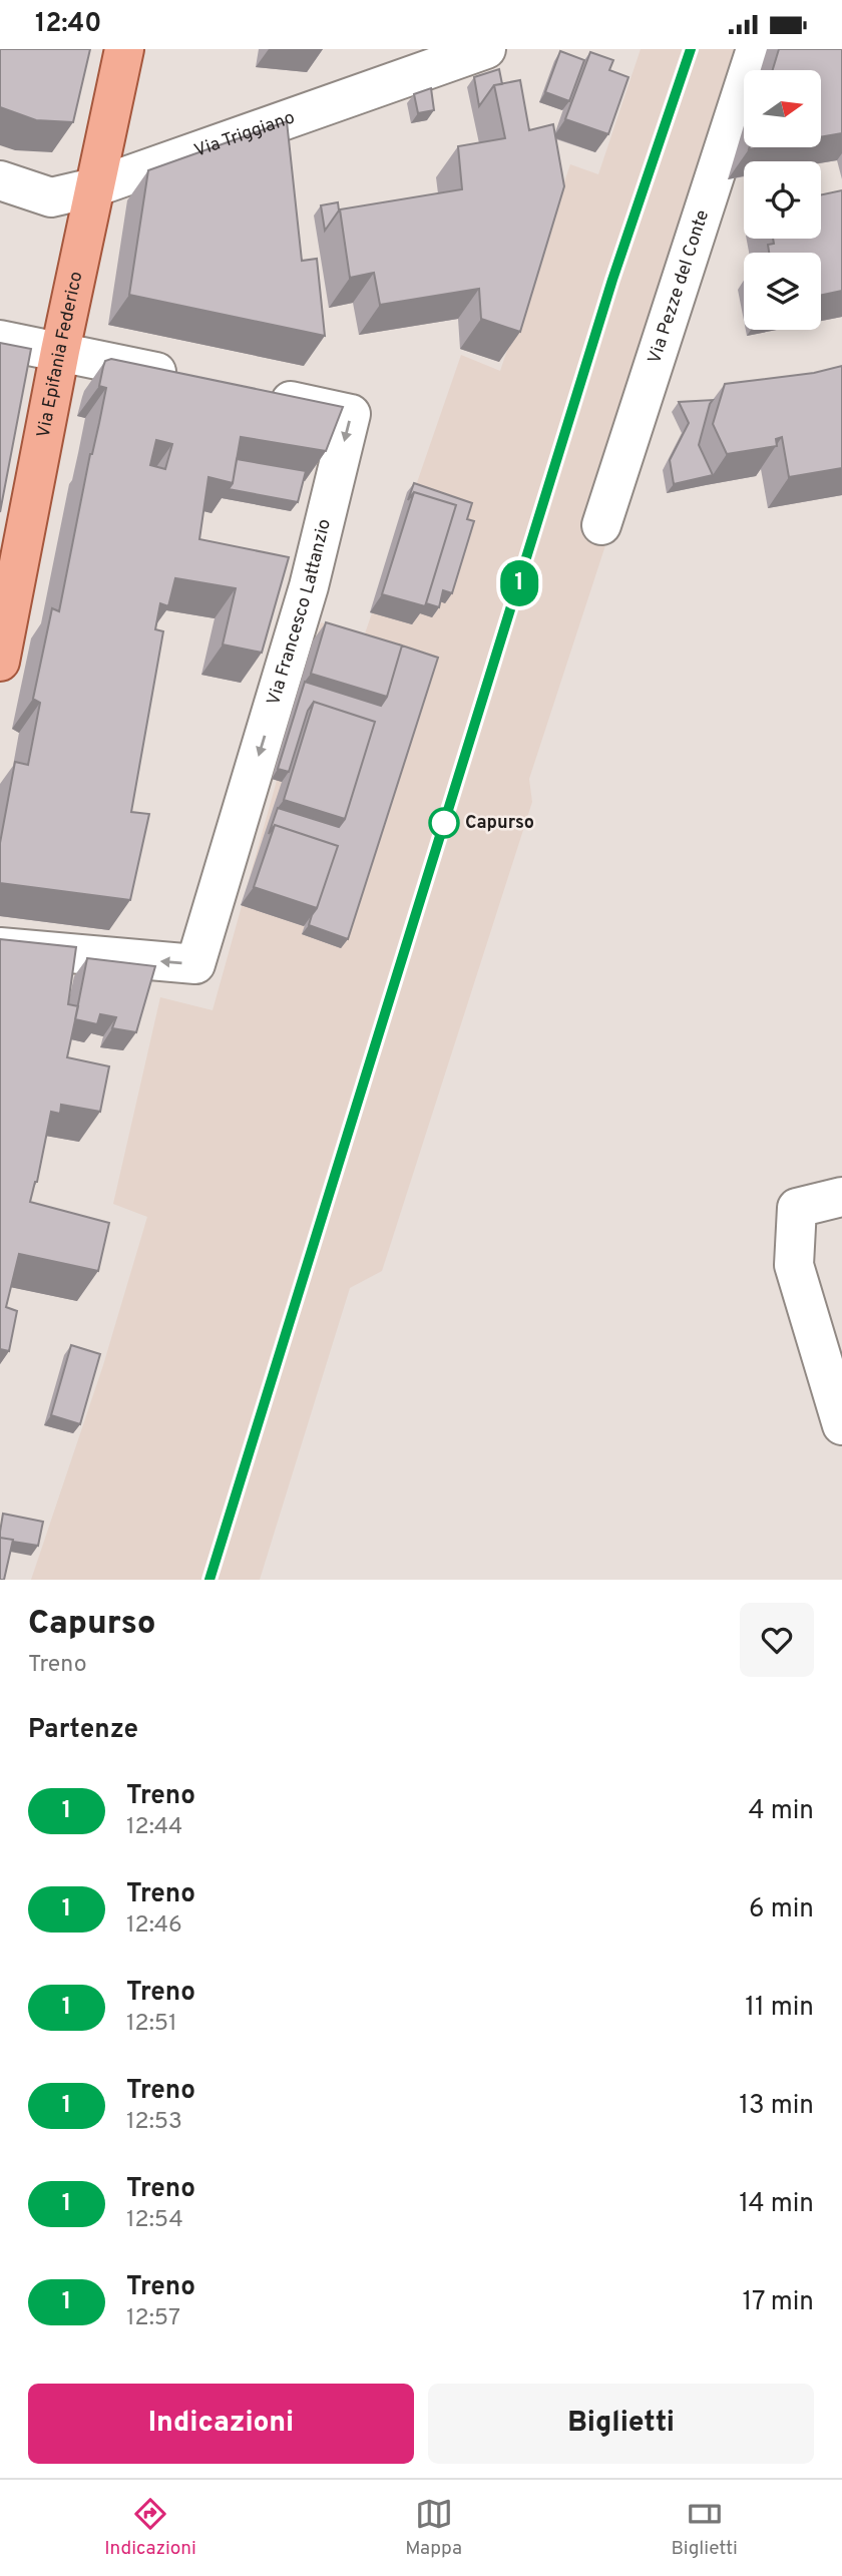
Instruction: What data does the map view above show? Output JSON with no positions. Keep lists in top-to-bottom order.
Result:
{
  "streets": {
    "main road": ["Via Epifania Federico"],
    "street": ["Via Triggiano", "Via Pezze del Conte", "Via Francesco Lattanzio"]
  },
  "crossings": [
    ["Via Triggiano", "Via Epifania Federico"]
  ],
  "places": ["Capurso"],
  "north": "right",
  "page": {
    "status": "12:40",
    "on_map": "1",
    "heading": [
      ["Capurso", "Treno"],
      "Partenze"
    ],
    "list": [
      {
        "mark": "1",
        "name": "Treno",
        "note": "12:44",
        "value": "4 min"
      },
      {
        "mark": "1",
        "name": "Treno",
        "note": "12:46",
        "value": "6 min"
      },
      {
        "mark": "1",
        "name": "Treno",
        "note": "12:51",
        "value": "11 min"
      },
      {
        "mark": "1",
        "name": "Treno",
        "note": "12:53",
        "value": "13 min"
      },
      {
        "mark": "1",
        "name": "Treno",
        "note": "12:54",
        "value": "14 min"
      },
      {
        "mark": "1",
        "name": "Treno",
        "note": "12:57",
        "value": "17 min"
      }
    ],
    "buttons": ["Indicazioni", "Biglietti"],
    "tabs": ["Indicazioni", "Mappa", "Biglietti"]
  }
}
